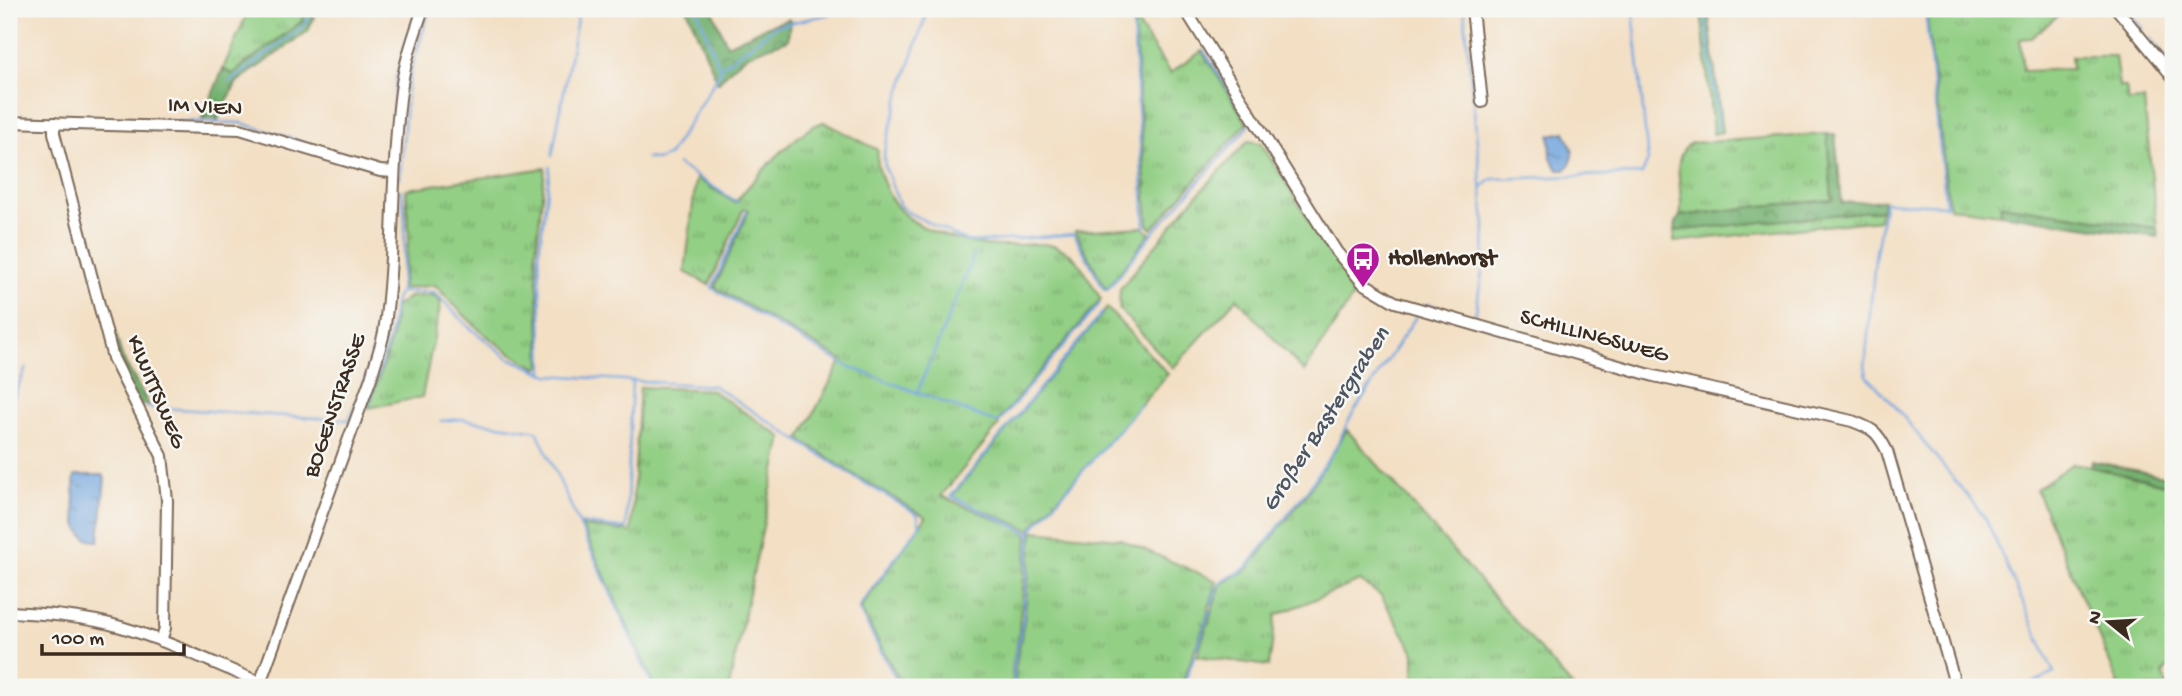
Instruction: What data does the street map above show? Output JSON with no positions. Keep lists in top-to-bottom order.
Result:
{
  "streets": {
    "street": [
      "IM VIEN",
      "SCHILLINGSWEG",
      "KIWITTSWEG",
      "BOGENSTRASSE"
    ]
  },
  "crossings": [
    ["IM VIEN", "KIWITTSWEG"],
    ["IM VIEN", "BOGENSTRASSE"]
  ],
  "water": ["Großer Bastergraben"],
  "places": {
    "bus stop": ["Hollenhorst"]
  },
  "scale_bar": "100 m",
  "north": "left"
}
